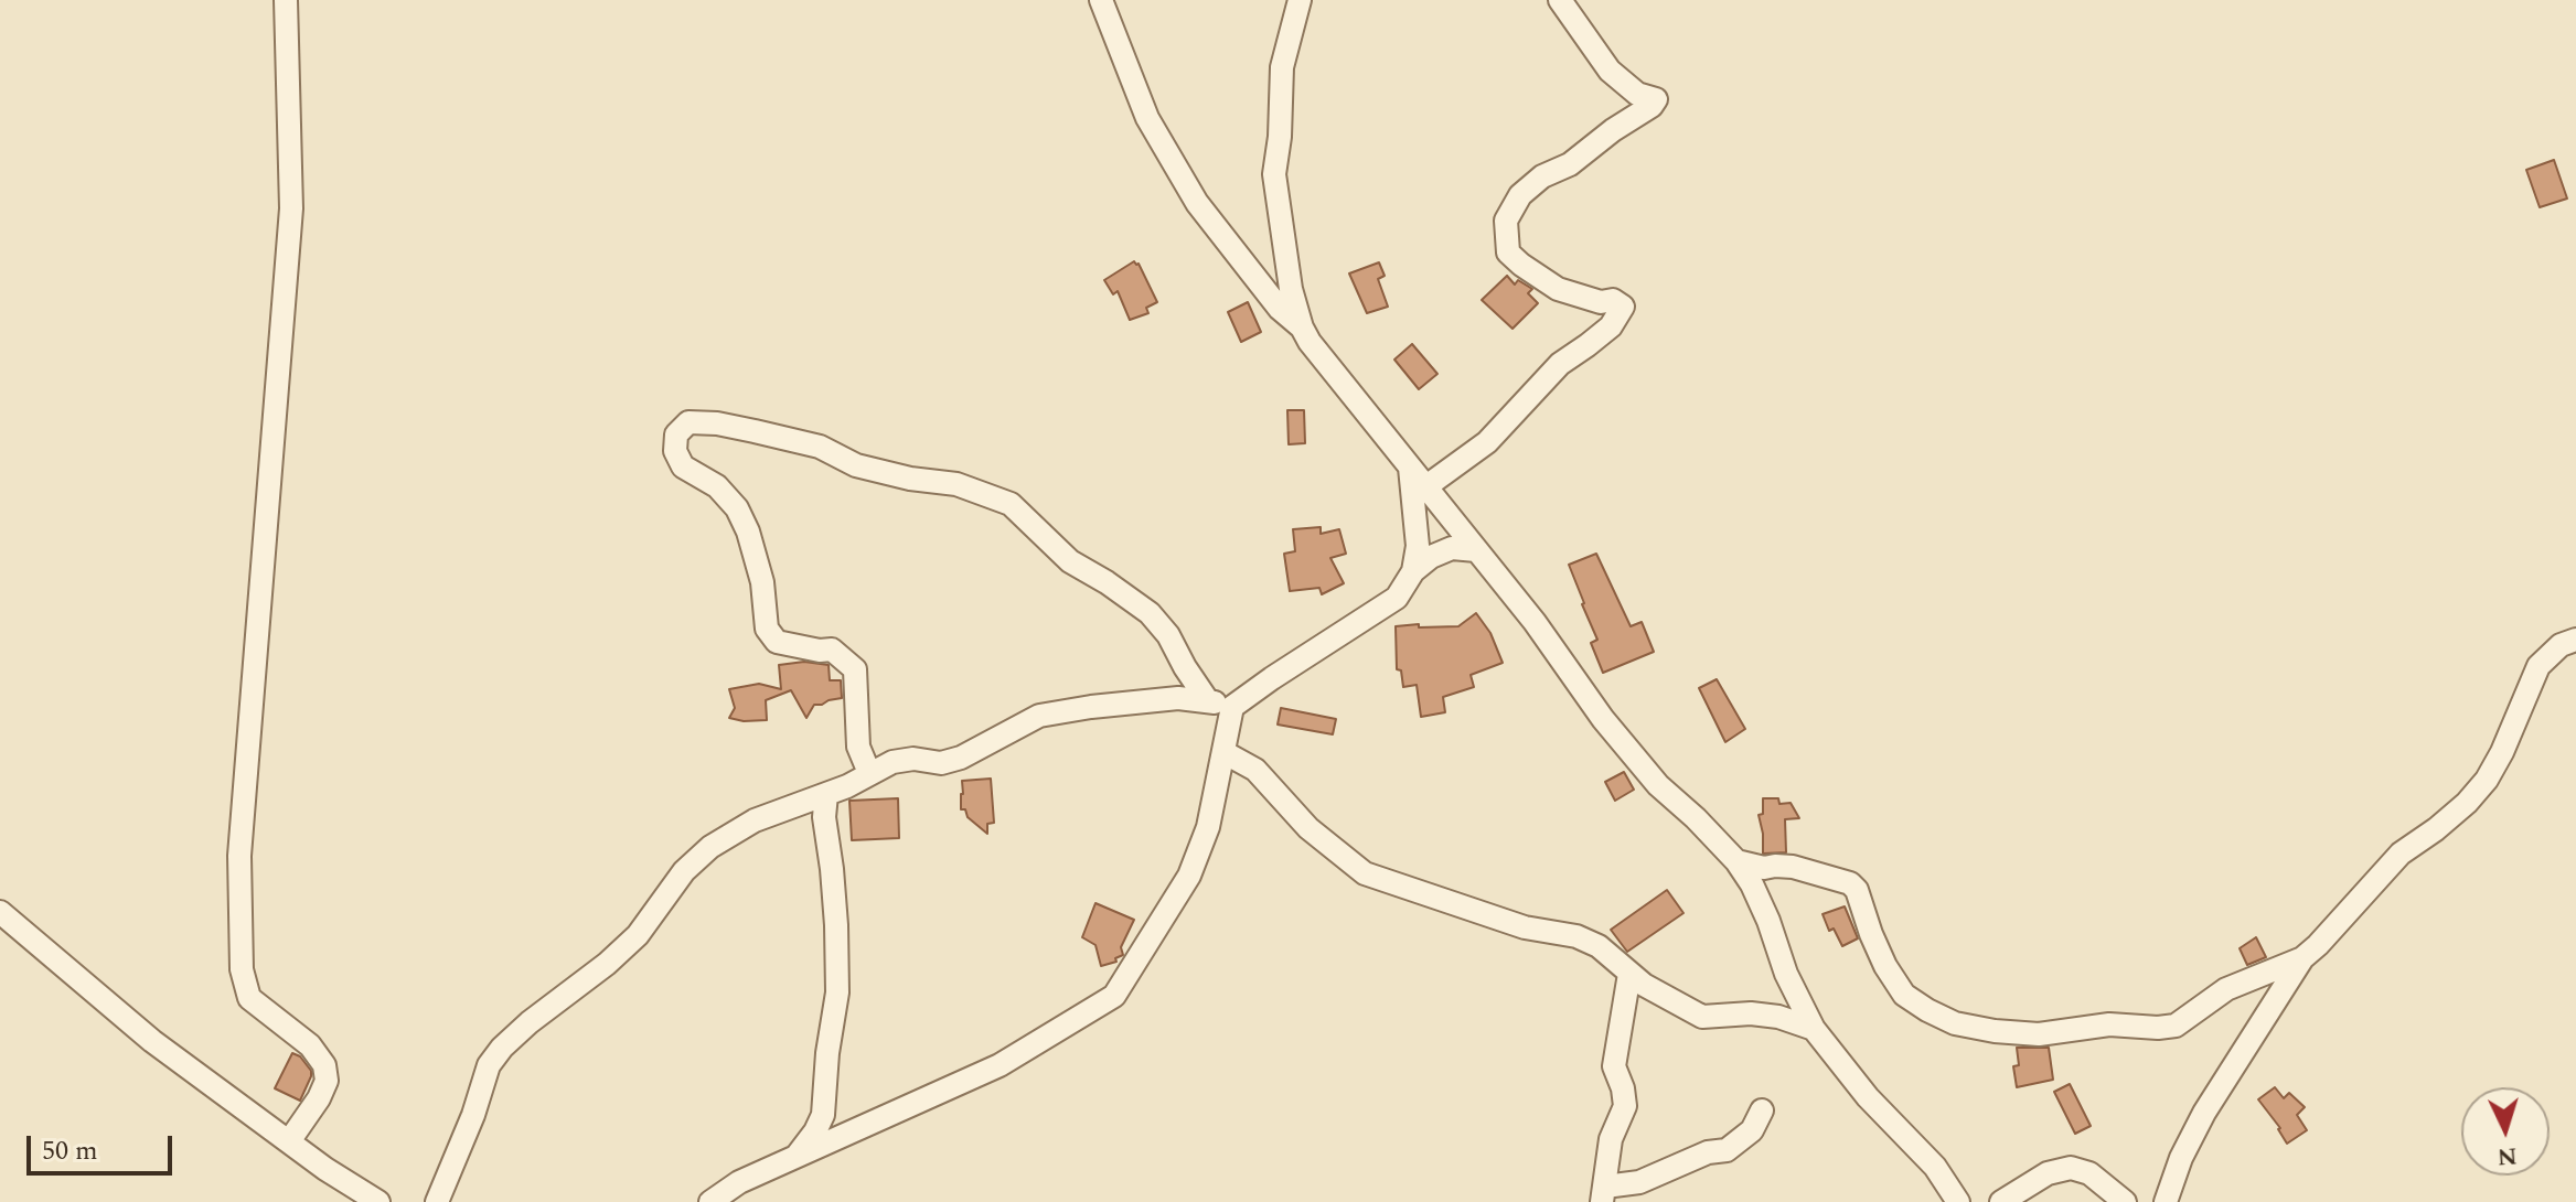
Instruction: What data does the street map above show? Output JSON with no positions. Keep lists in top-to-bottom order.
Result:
{
  "scale_bar": "50 m",
  "north": "bottom"
}
